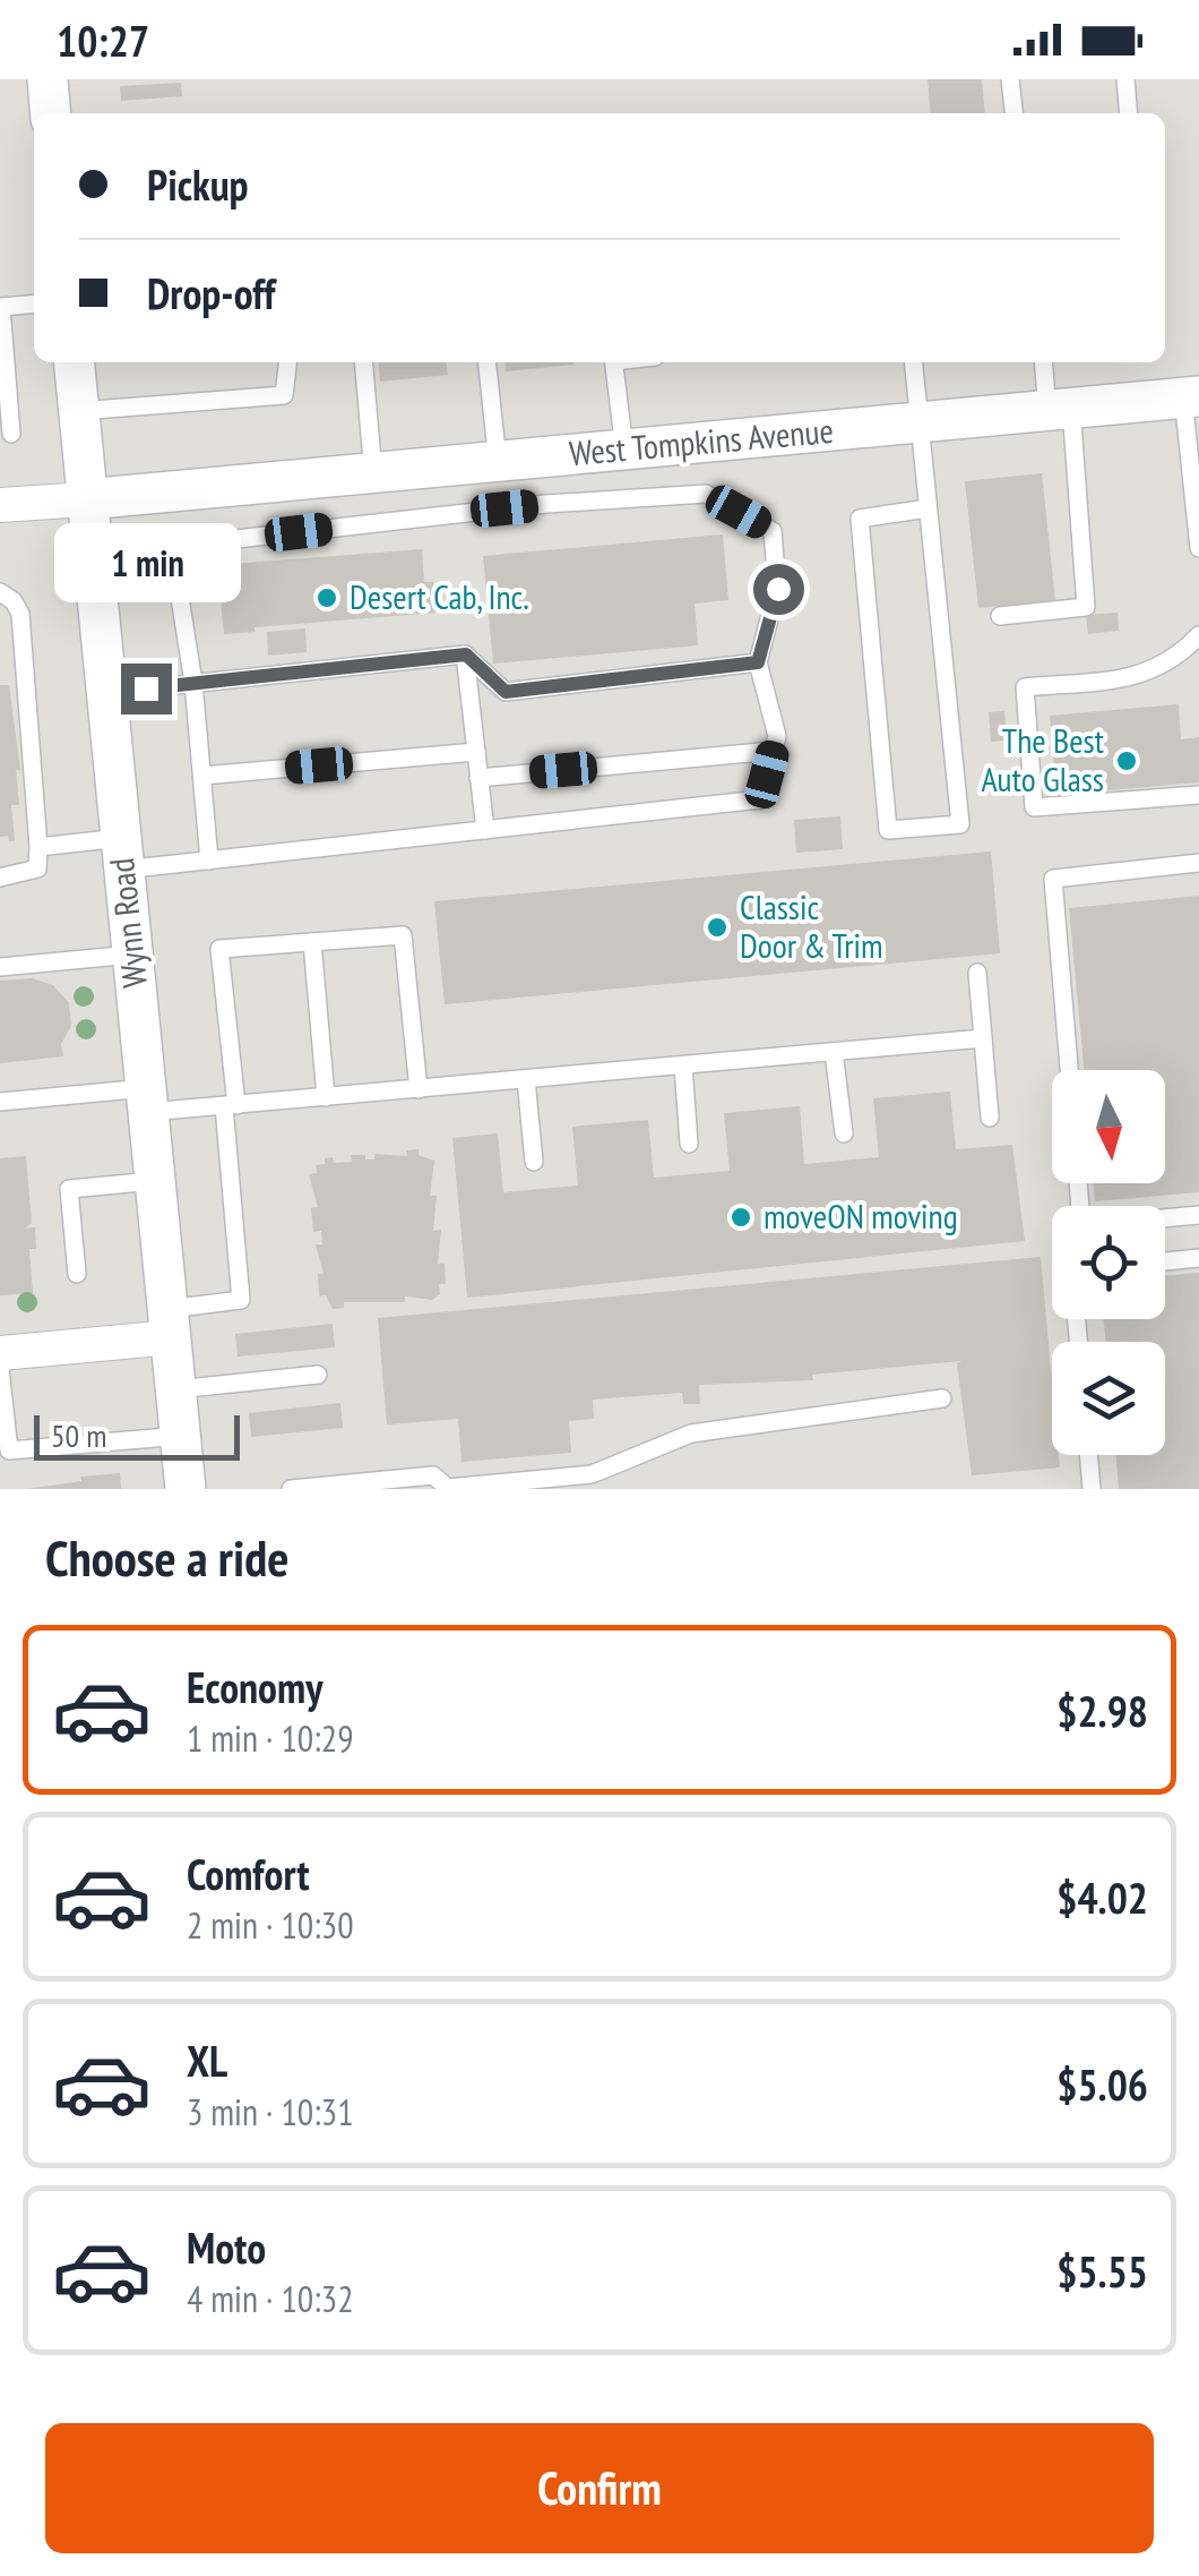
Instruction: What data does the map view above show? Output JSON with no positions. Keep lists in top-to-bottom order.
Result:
{
  "streets": {
    "street": ["West Tompkins Avenue", "Wynn Road"]
  },
  "crossings": [
    ["West Tompkins Avenue", "Wynn Road"]
  ],
  "places": [
    "Desert Cab, Inc.",
    "The Best Auto Glass",
    "Classic Door & Trim",
    "moveON moving"
  ],
  "scale_bar": "50 m",
  "north": "bottom",
  "page": {
    "status": "10:27",
    "banner": ["Pickup", "Drop-off"],
    "bubble": "1 min",
    "scale": "50 m",
    "heading": "Choose a ride",
    "list": [
      {
        "name": "Economy",
        "note": "1 min · 10:29",
        "value": "$2.98"
      },
      {
        "name": "Comfort",
        "note": "2 min · 10:30",
        "value": "$4.02"
      },
      {
        "name": "XL",
        "note": "3 min · 10:31",
        "value": "$5.06"
      },
      {
        "name": "Moto",
        "note": "4 min · 10:32",
        "value": "$5.55"
      }
    ],
    "buttons": "Confirm"
  }
}
